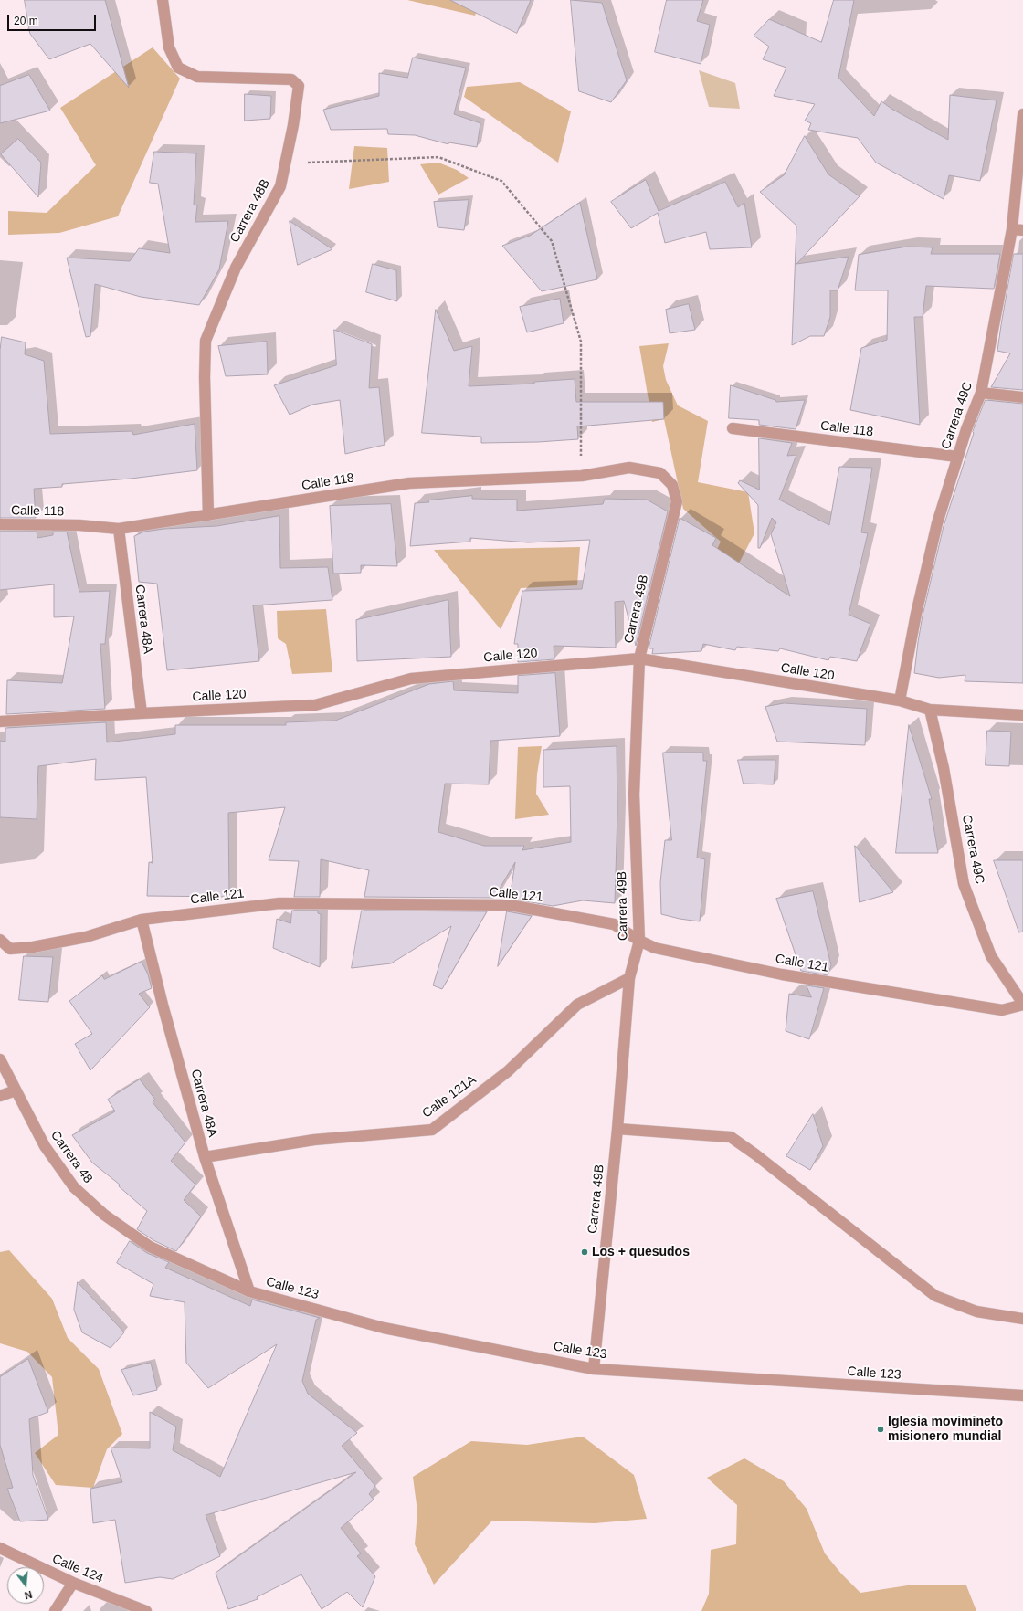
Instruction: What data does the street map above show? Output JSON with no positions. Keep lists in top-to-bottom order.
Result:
{
  "streets": {
    "street": [
      "Carrera 48B",
      "Carrera 49C",
      "Calle 118",
      "Carrera 49B",
      "Carrera 48A",
      "Calle 120",
      "Calle 121",
      "Calle 121A",
      "Carrera 48",
      "Calle 123",
      "Calle 124"
    ]
  },
  "crossings": [
    ["Carrera 48B", "Calle 118"],
    ["Carrera 49C", "Calle 118"],
    ["Carrera 49C", "Calle 120"],
    ["Carrera 49C", "Calle 121"],
    ["Calle 118", "Carrera 49B"],
    ["Calle 118", "Carrera 48A"],
    ["Carrera 49B", "Calle 120"],
    ["Carrera 49B", "Calle 121"],
    ["Carrera 49B", "Calle 121A"],
    ["Carrera 49B", "Calle 123"],
    ["Carrera 48A", "Calle 120"],
    ["Carrera 48A", "Calle 121"],
    ["Carrera 48A", "Calle 121A"],
    ["Carrera 48A", "Calle 123"],
    ["Carrera 48", "Calle 123"]
  ],
  "places": ["Los + quesudos", "Iglesia movimineto misionero mundial"],
  "scale_bar": "20 m",
  "north": "bottom"
}
